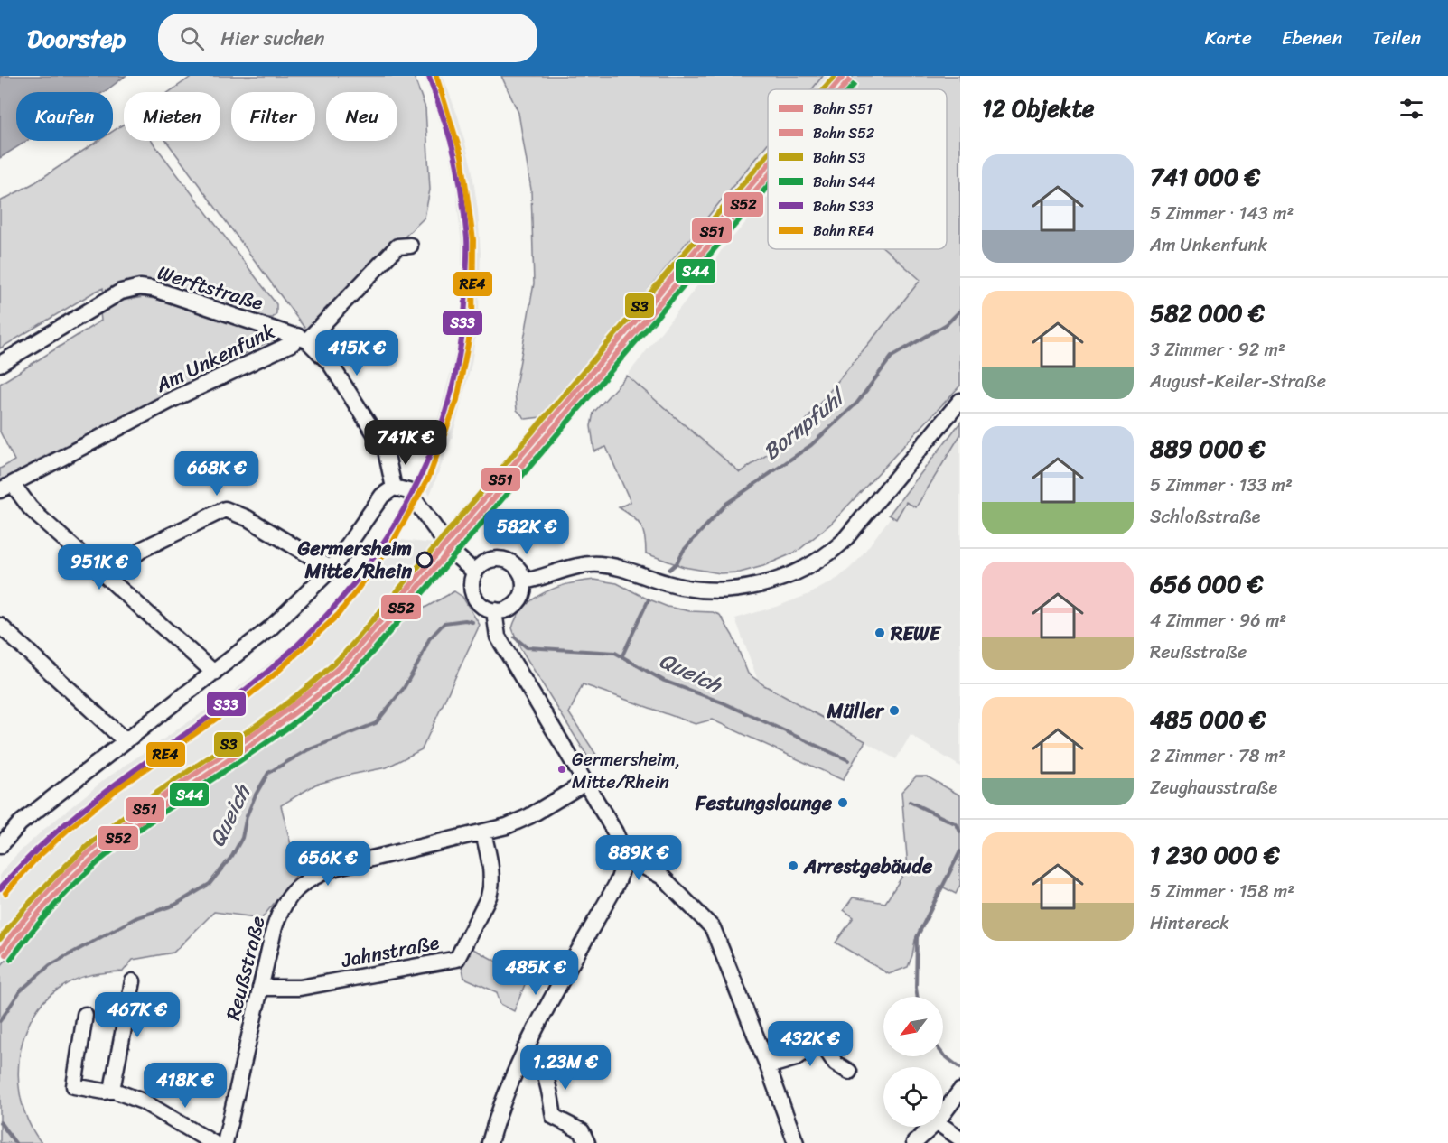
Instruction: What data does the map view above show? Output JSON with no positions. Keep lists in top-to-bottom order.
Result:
{
  "streets": {
    "street": [
      "Werftstraße",
      "Am Unkenfunk",
      "Jahnstraße",
      "Reußstraße"
    ]
  },
  "crossings": [
    ["Werftstraße", "Am Unkenfunk"],
    ["Jahnstraße", "Reußstraße"]
  ],
  "water": ["Bornpfuhl", "Queich"],
  "places": [
    "Germersheim Mitte/Rhein",
    "REWE",
    "Müller",
    "Germersheim, Mitte/Rhein",
    "Festungslounge",
    "Arrestgebäude"
  ],
  "lines": [
    "rail line S51",
    "rail line S3",
    "rail line S33",
    "rail line RE4",
    "rail line S52",
    "rail line S44"
  ],
  "legend": [
    "Bahn S51",
    "Bahn S52",
    "Bahn S3",
    "Bahn S44",
    "Bahn S33",
    "Bahn RE4"
  ],
  "north": "bottom left",
  "page": {
    "header": "Doorstep",
    "search": "Hier suchen",
    "nav": ["Karte", "Ebenen", "Teilen"],
    "heading": "12 Objekte",
    "chip": [
      "Kaufen",
      "Mieten",
      "Filter",
      "Neu"
    ],
    "list": [
      {
        "name": "741 000 €",
        "note": "5 Zimmer · 143 m² · Am Unkenfunk"
      },
      {
        "name": "582 000 €",
        "note": "3 Zimmer · 92 m² · August-Keiler-Straße"
      },
      {
        "name": "889 000 €",
        "note": "5 Zimmer · 133 m² · Schloßstraße"
      },
      {
        "name": "656 000 €",
        "note": "4 Zimmer · 96 m² · Reußstraße"
      },
      {
        "name": "485 000 €",
        "note": "2 Zimmer · 78 m² · Zeughausstraße"
      },
      {
        "name": "1 230 000 €",
        "note": "5 Zimmer · 158 m² · Hintereck"
      }
    ],
    "price": [
      "415K €",
      "741K €",
      "668K €",
      "582K €",
      "951K €",
      "889K €",
      "656K €",
      "485K €",
      "467K €",
      "432K €",
      "1.23M €",
      "418K €"
    ]
  }
}
